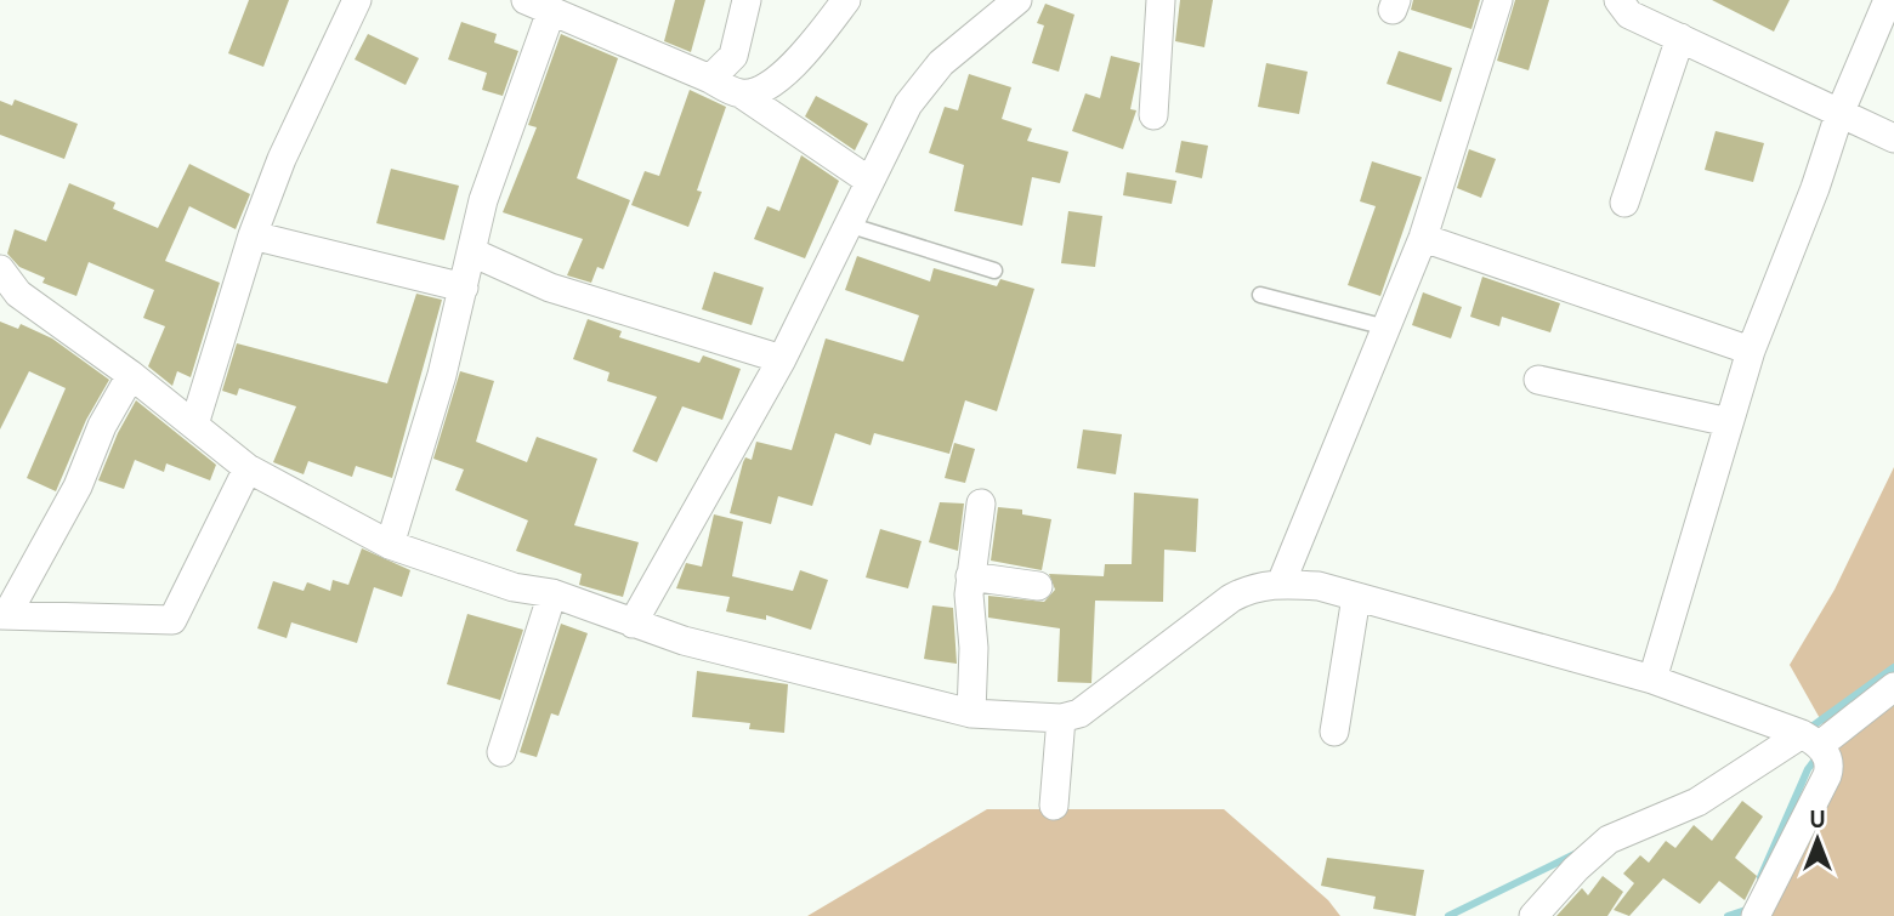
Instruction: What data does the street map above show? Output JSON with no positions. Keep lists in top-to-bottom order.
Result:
{
  "north": "top"
}
